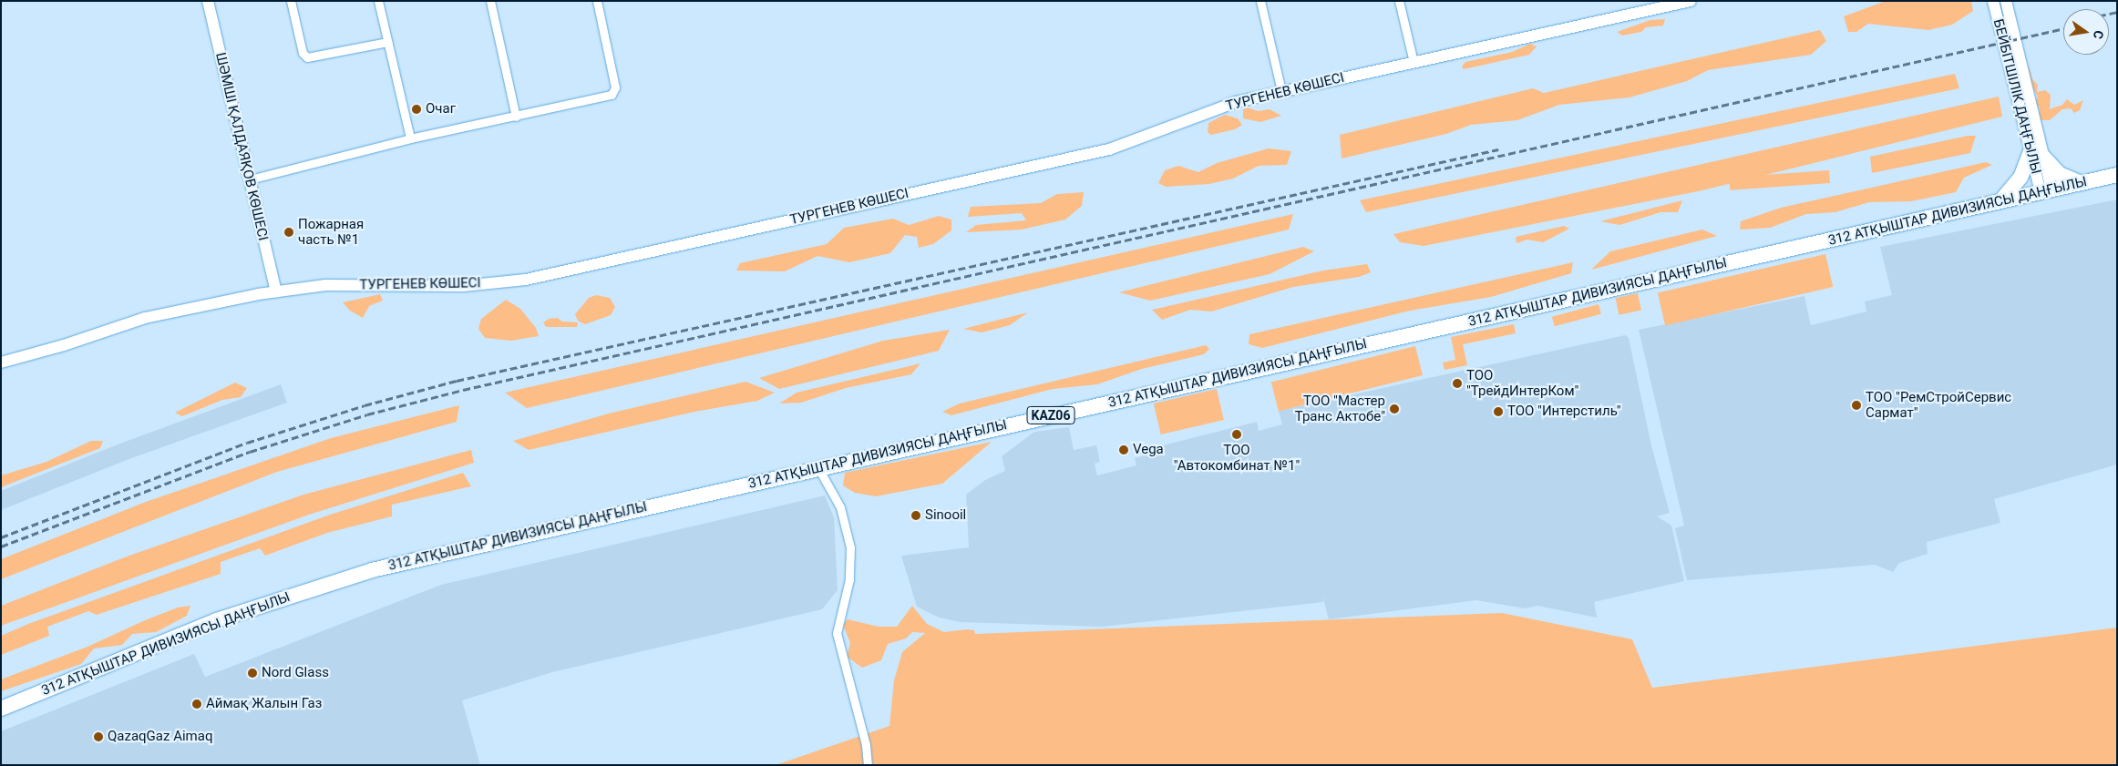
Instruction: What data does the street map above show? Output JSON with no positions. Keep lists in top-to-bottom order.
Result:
{
  "streets": {
    "highway": ["312 АТҚЫШТАР ДИВИЗИЯСЫ ДАҢҒЫЛЫ", "KАZ06"],
    "main road": ["ТУРГЕНЕВ КӨШЕСІ", "БЕЙБІТШІЛІК ДАҢҒЫЛЫ", "ШӘМШІ ҚАЛДАЯҚОВ КӨШЕСІ"]
  },
  "crossings": [
    ["ТУРГЕНЕВ КӨШЕСІ", "ШӘМШІ ҚАЛДАЯҚОВ КӨШЕСІ"],
    ["БЕЙБІТШІЛІК ДАҢҒЫЛЫ", "312 АТҚЫШТАР ДИВИЗИЯСЫ ДАҢҒЫЛЫ"]
  ],
  "places": [
    "Очаг",
    "Пожарная часть №1",
    "ТОО \"ТрейдИнтерКом\"",
    "ТОО \"РемСтройСервис Сармат\"",
    "ТОО \"Мастер Транс Актобе\"",
    "ТОО \"Интерстиль\"",
    "ТОО \"Автокомбинат №1\"",
    "Vega",
    "Sinooil",
    "Nord Glass",
    "Аймақ Жалын Газ",
    "QazaqGaz Aimaq"
  ],
  "north": "right"
}
